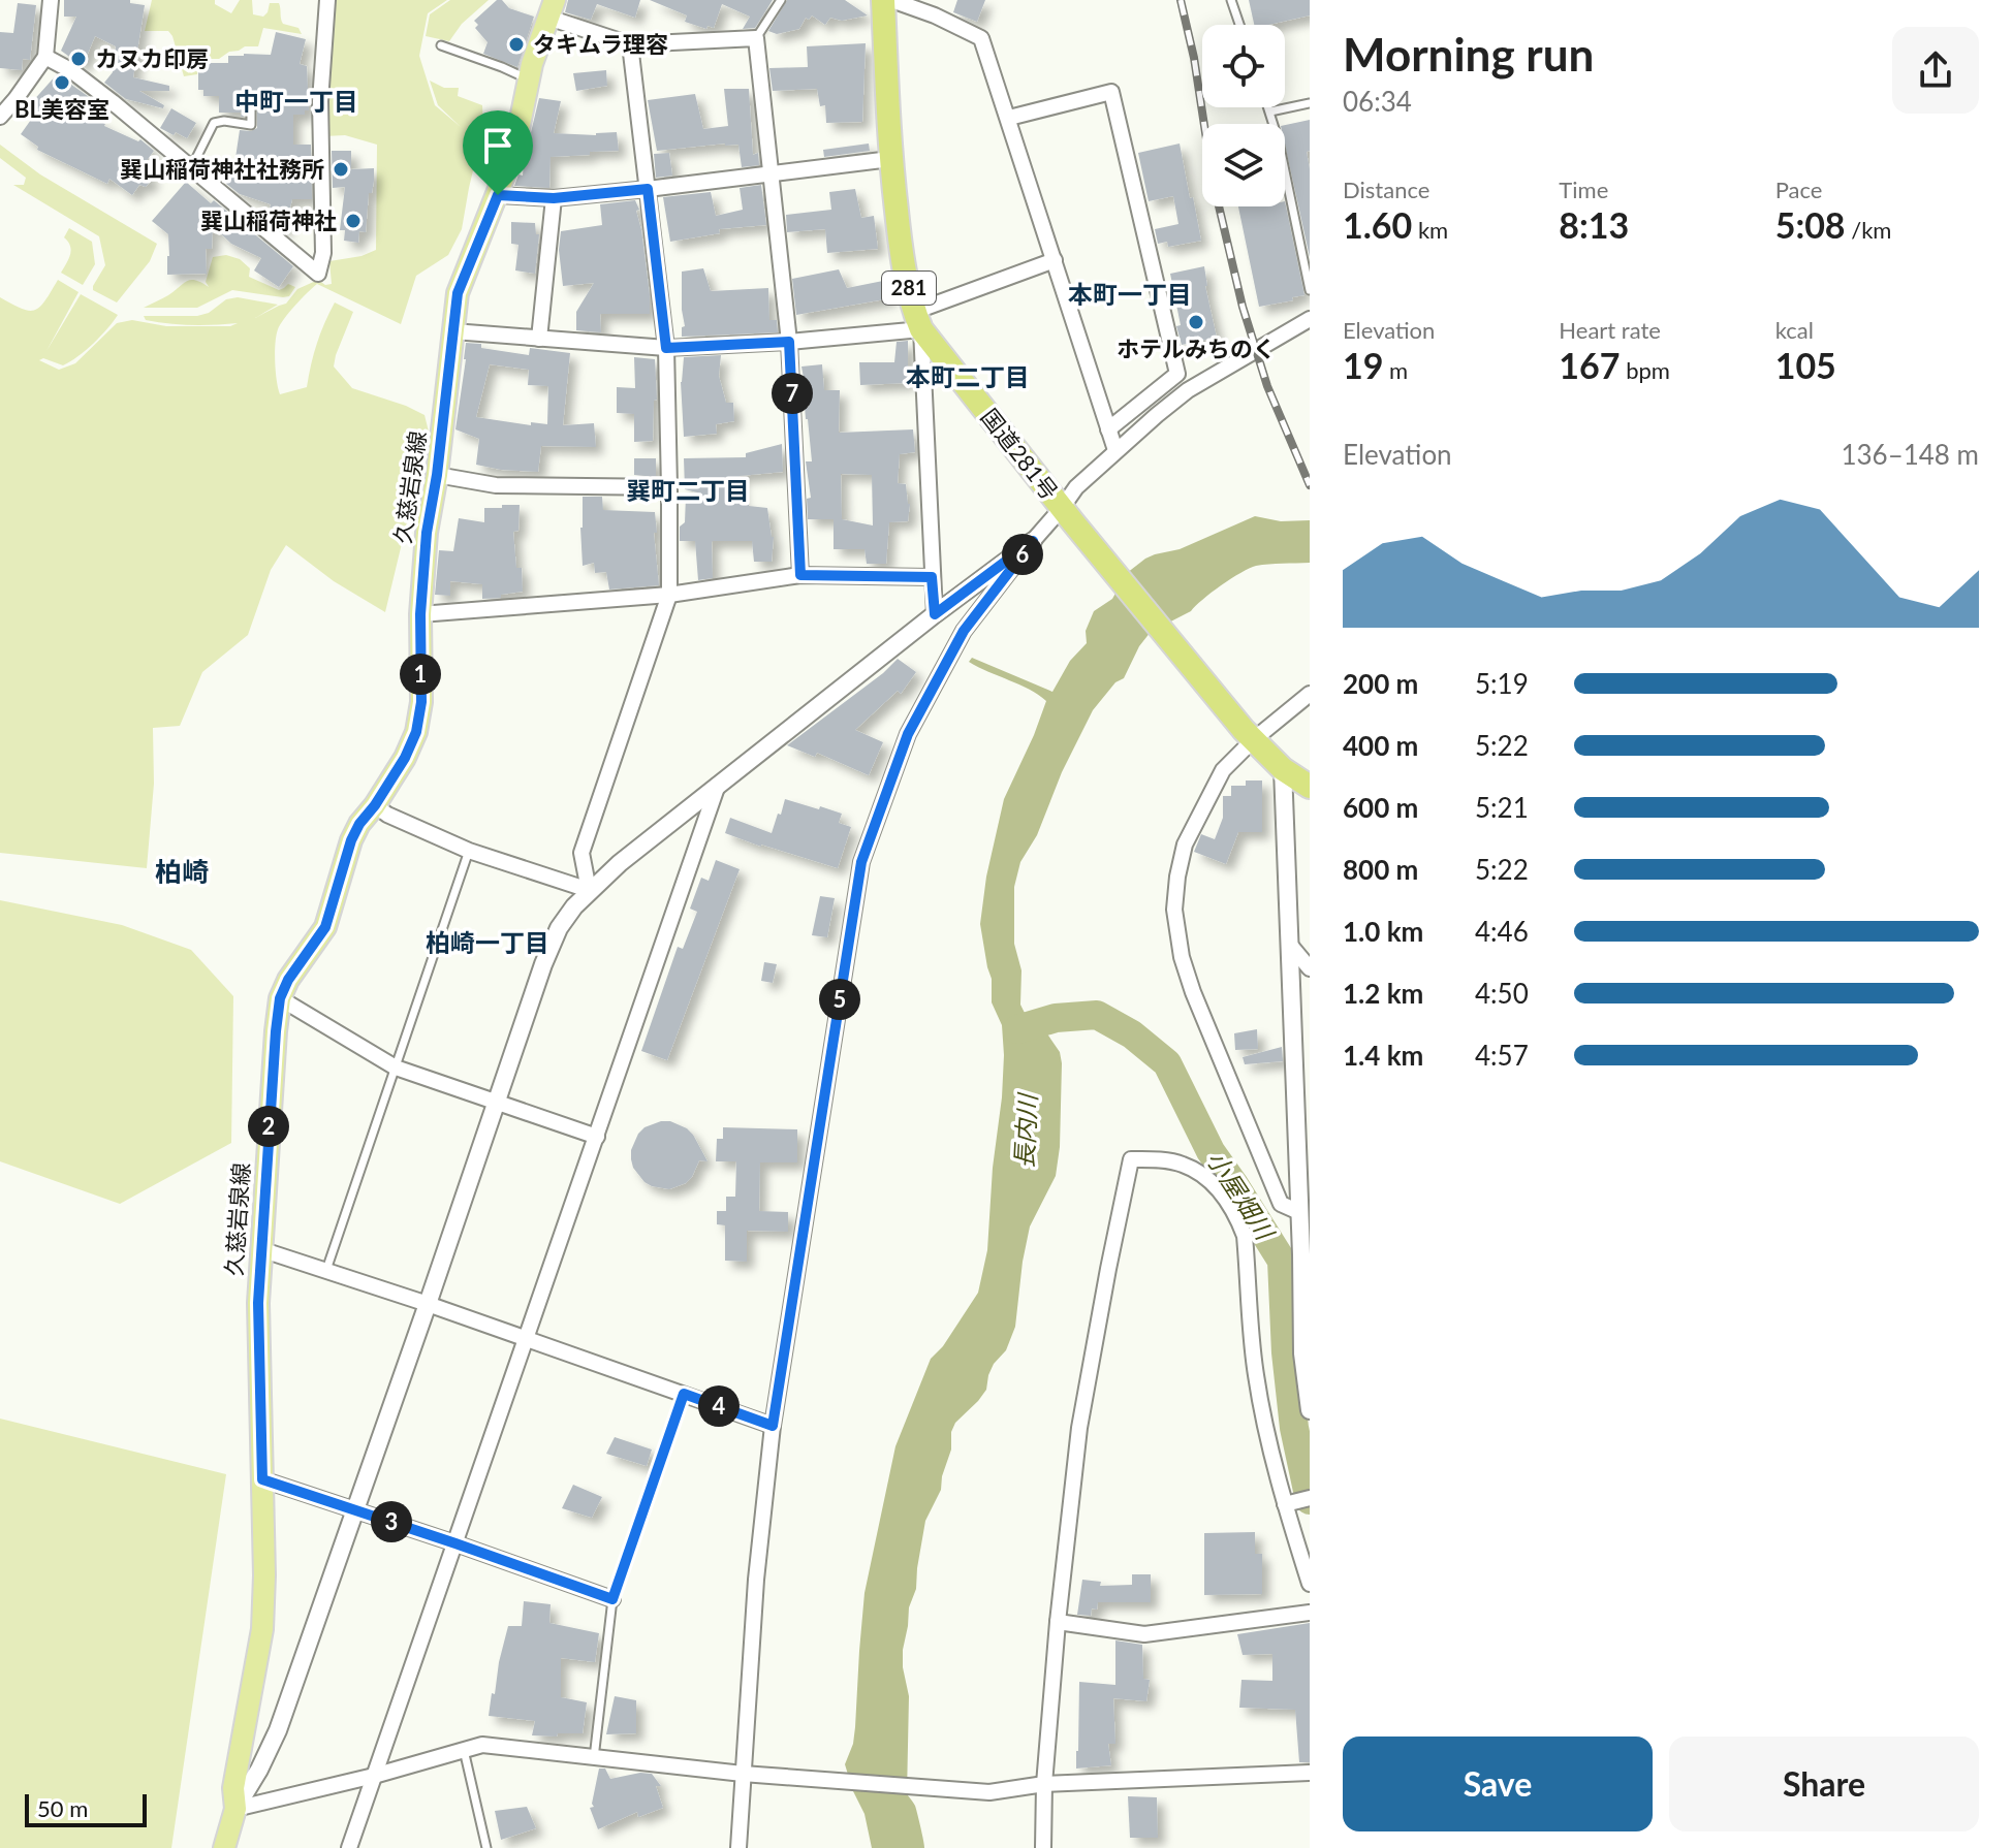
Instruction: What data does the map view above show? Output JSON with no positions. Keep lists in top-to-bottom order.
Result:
{
  "streets": {
    "highway": ["281", "国道281号"],
    "main road": ["久慈岩泉線"]
  },
  "districts": [
    "中町一丁目",
    "本町一丁目",
    "本町二丁目",
    "巽町二丁目",
    "柏崎",
    "柏崎一丁目"
  ],
  "water": ["長内川", "小屋畑川"],
  "places": [
    "タキムラ理容",
    "カヌカ印房",
    "BL美容室",
    "巽山稲荷神社社務所",
    "巽山稲荷神社",
    "ホテルみちのく"
  ],
  "scale_bar": "50 m",
  "page": {
    "heading": ["Morning run", "06:34"],
    "stats": [
      ["Distance", "1.60 km"],
      ["Time", "8:13"],
      ["Pace", "5:08 /km"],
      ["Elevation", "19 m"],
      ["Heart rate", "167 bpm"],
      ["kcal", "105"]
    ],
    "pins": [
      "7",
      "6",
      "1",
      "5",
      "2",
      "4",
      "3"
    ],
    "chart": ["Elevation", "136–148 m"],
    "list": [
      {
        "name": "200 m",
        "note": "5:19"
      },
      {
        "name": "400 m",
        "note": "5:22"
      },
      {
        "name": "600 m",
        "note": "5:21"
      },
      {
        "name": "800 m",
        "note": "5:22"
      },
      {
        "name": "1.0 km",
        "note": "4:46"
      },
      {
        "name": "1.2 km",
        "note": "4:50"
      },
      {
        "name": "1.4 km",
        "note": "4:57"
      }
    ],
    "buttons": ["Save", "Share"],
    "scale": "50 m"
  }
}
